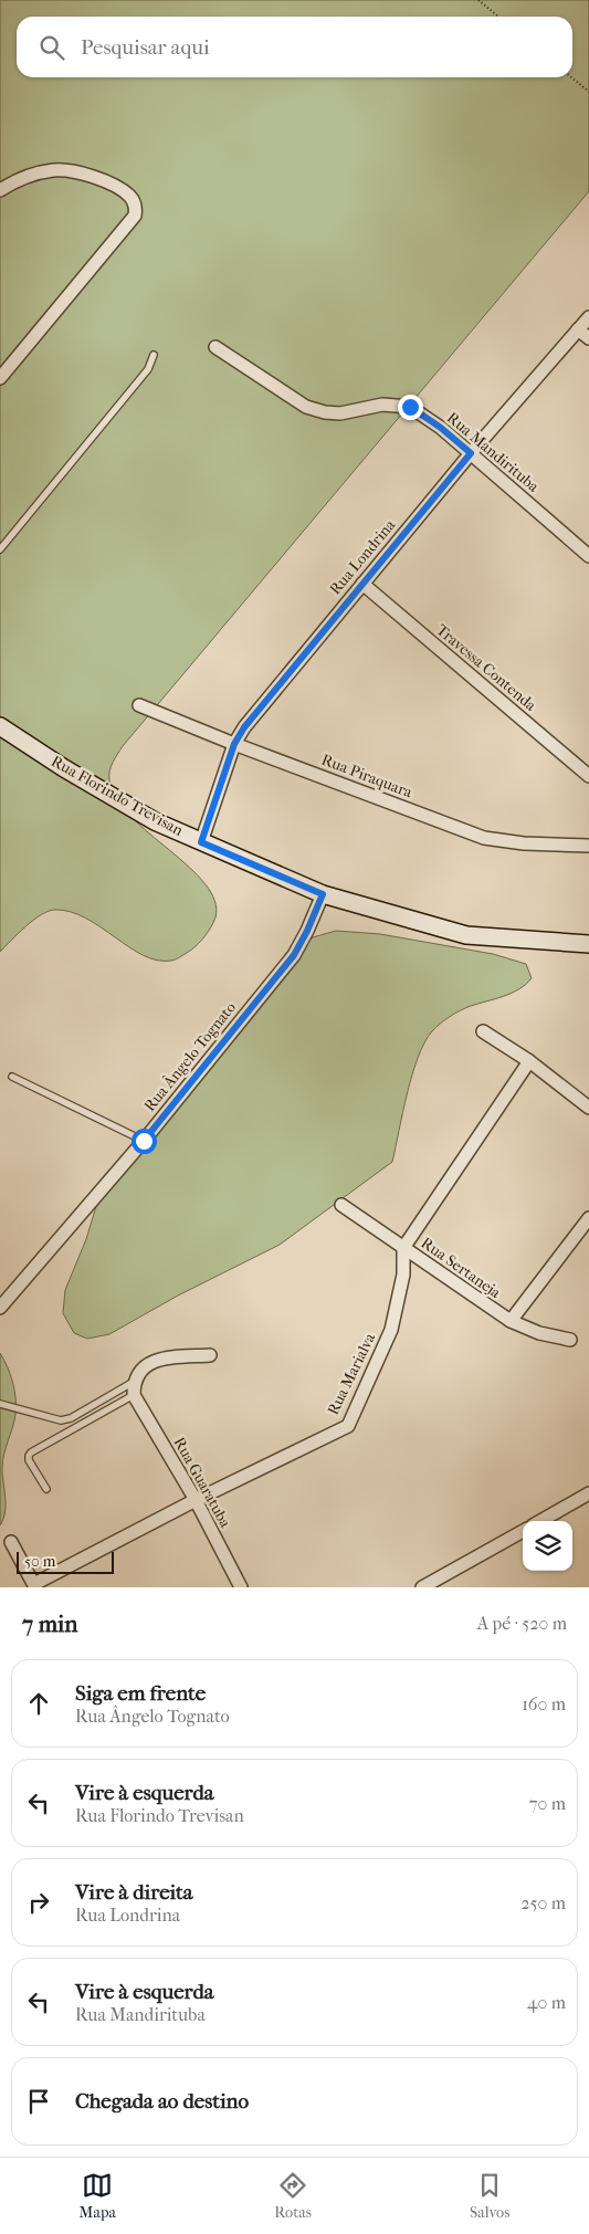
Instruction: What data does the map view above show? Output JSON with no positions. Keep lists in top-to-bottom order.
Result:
{
  "streets": {
    "street": [
      "Rua Mandirituba",
      "Rua Londrina",
      "Travessa Contenda",
      "Rua Piraquara",
      "Rua Florindo Trevisan",
      "Rua Ângelo Tognato",
      "Rua Sertaneja",
      "Rua Marialva",
      "Rua Guaratuba"
    ]
  },
  "crossings": [
    ["Rua Mandirituba", "Rua Londrina"],
    ["Rua Londrina", "Travessa Contenda"],
    ["Rua Londrina", "Rua Piraquara"],
    ["Rua Londrina", "Rua Florindo Trevisan"],
    ["Rua Florindo Trevisan", "Rua Ângelo Tognato"],
    ["Rua Sertaneja", "Rua Marialva"],
    ["Rua Marialva", "Rua Guaratuba"]
  ],
  "scale_bar": "50 m",
  "page": {
    "search": "Pesquisar aqui",
    "scale": "50 m",
    "heading": ["7 min", "A pé · 520 m"],
    "list": [
      ["Siga em frente", "Rua Ângelo Tognato", "160 m"],
      ["Vire à esquerda", "Rua Florindo Trevisan", "70 m"],
      ["Vire à direita", "Rua Londrina", "250 m"],
      ["Vire à esquerda", "Rua Mandirituba", "40 m"],
      "Chegada ao destino"
    ],
    "nav": ["Mapa", "Rotas", "Salvos"]
  }
}
